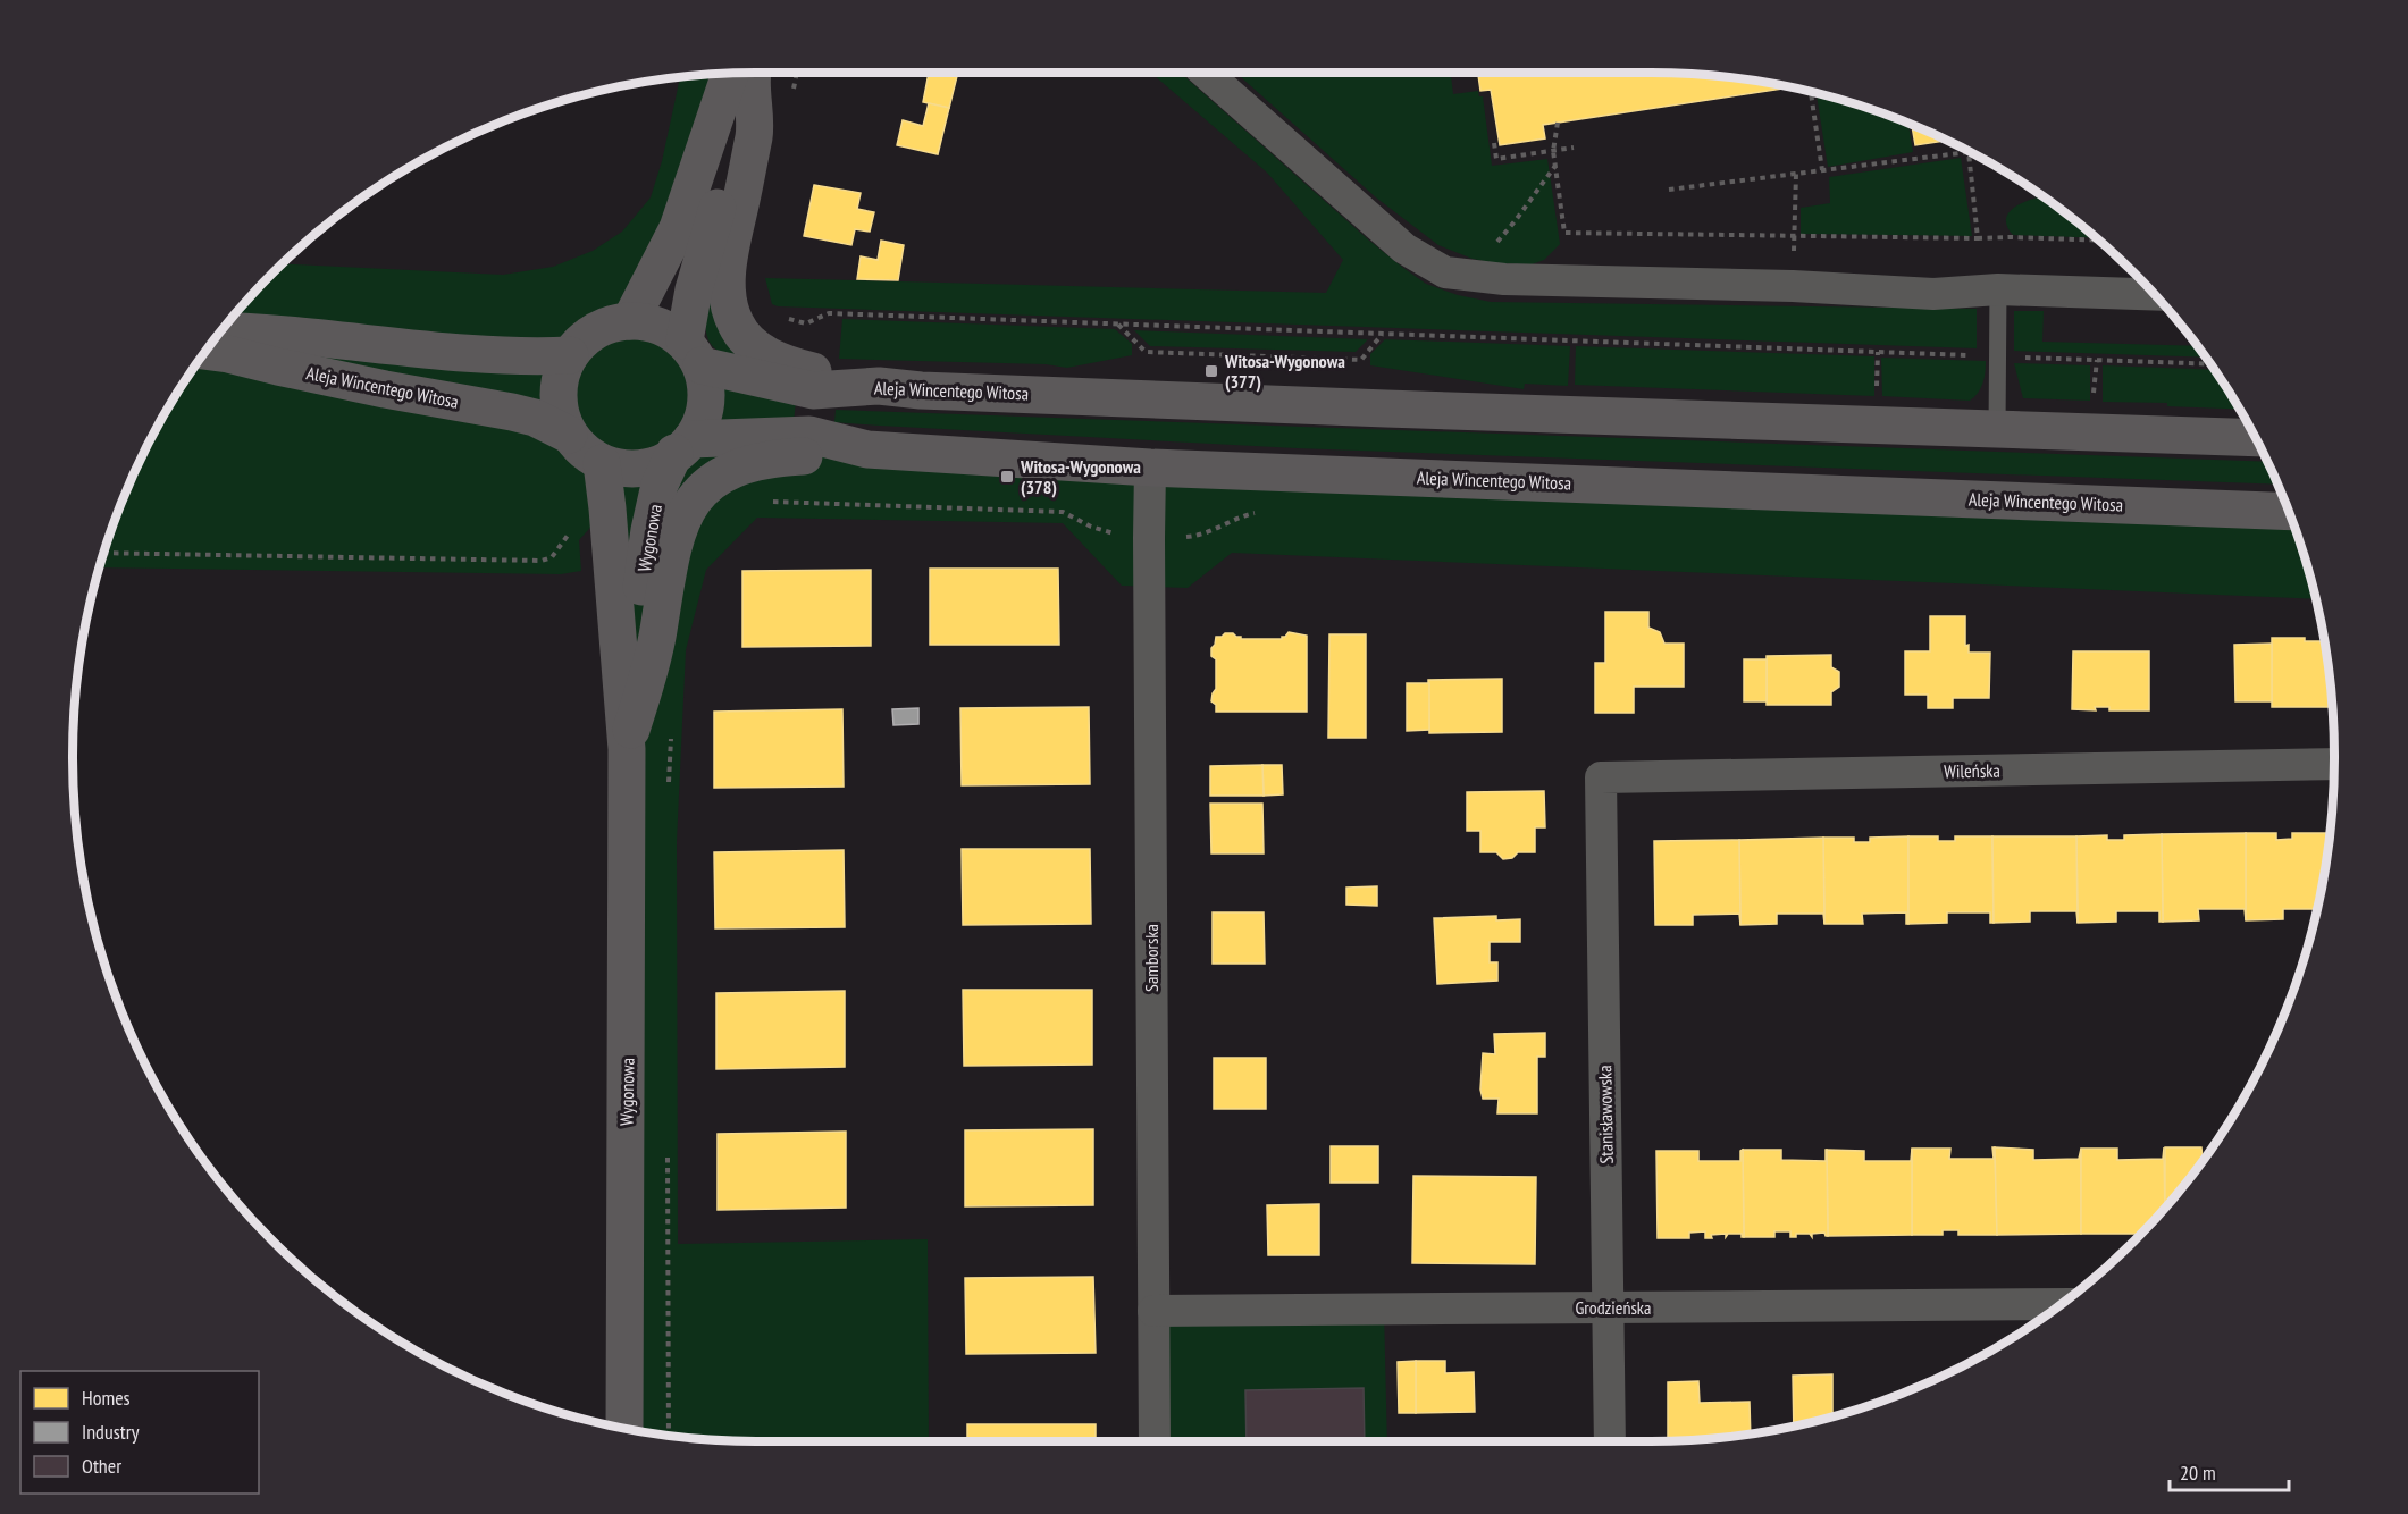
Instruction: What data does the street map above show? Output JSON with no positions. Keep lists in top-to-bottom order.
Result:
{
  "streets": {
    "street": [
      "Aleja Wincentego Witosa",
      "Wygonowa",
      "Wileńska",
      "Samborska",
      "Stanisławowska",
      "Grodzieńska"
    ]
  },
  "crossings": [
    ["Aleja Wincentego Witosa", "Wygonowa"],
    ["Aleja Wincentego Witosa", "Samborska"],
    ["Wileńska", "Stanisławowska"],
    ["Samborska", "Grodzieńska"],
    ["Stanisławowska", "Grodzieńska"]
  ],
  "places": {
    "transit": ["Witosa-Wygonowa (377)", "Witosa-Wygonowa (378)"]
  },
  "legend": ["Homes", "Industry", "Other"],
  "scale_bar": "20 m"
}
